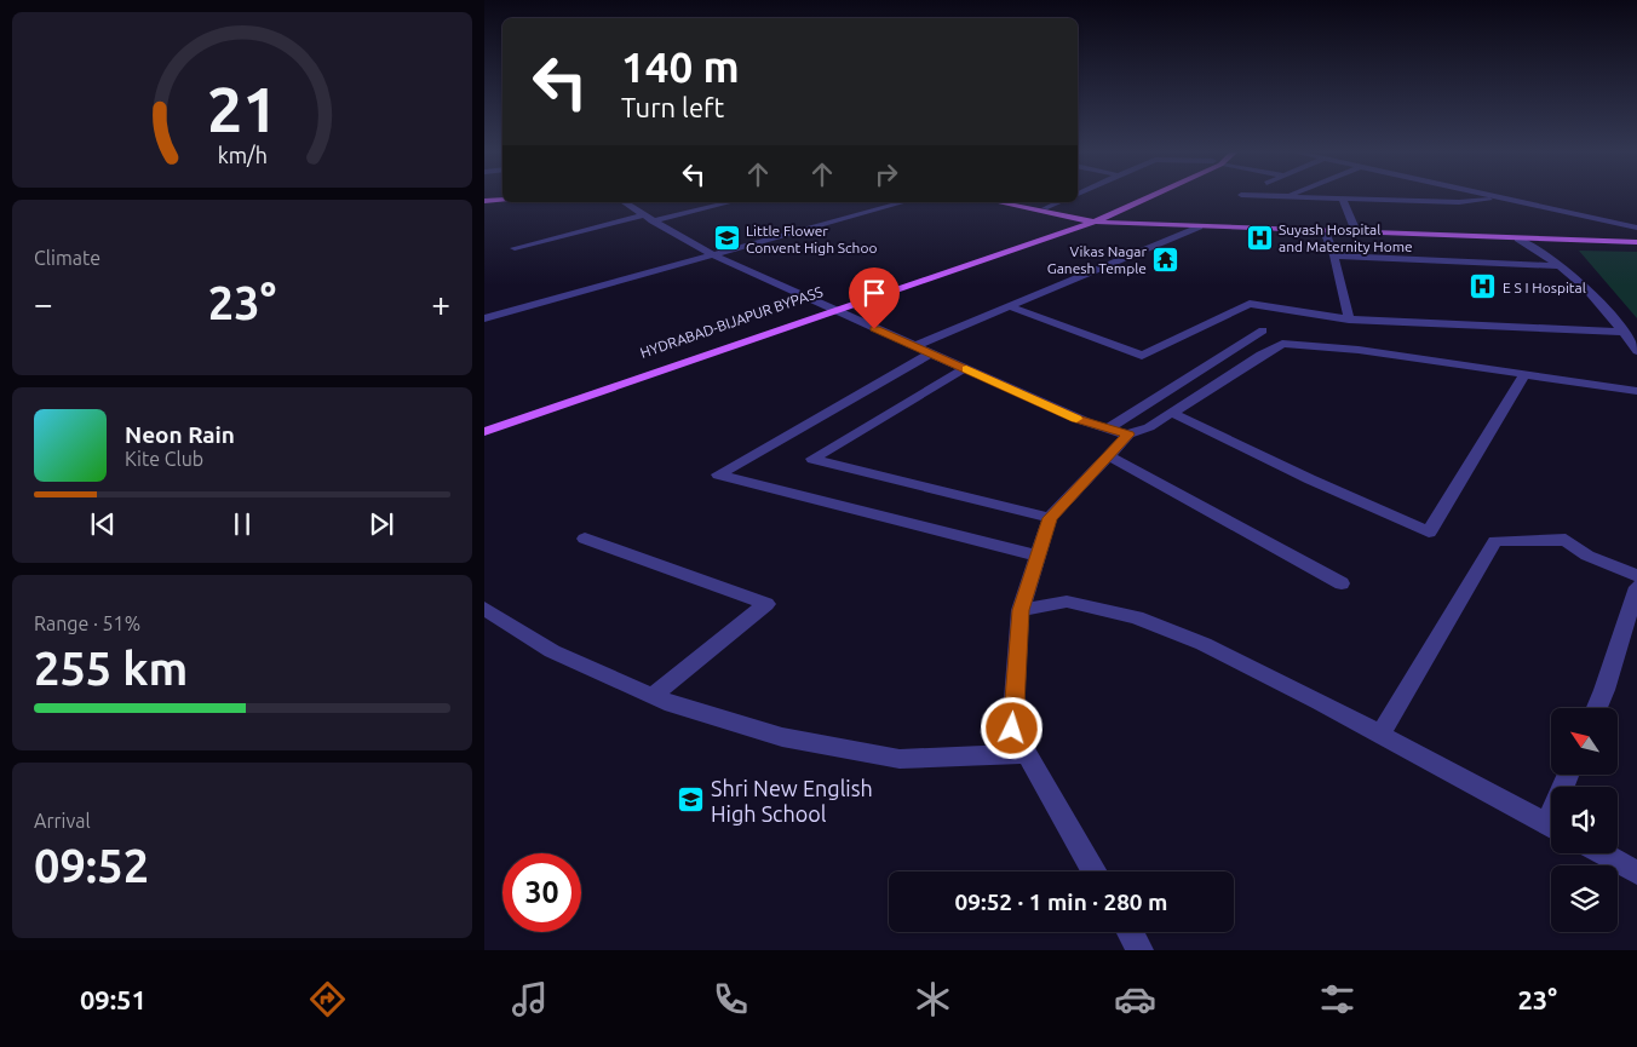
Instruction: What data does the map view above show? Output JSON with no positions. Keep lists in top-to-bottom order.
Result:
{
  "streets": {
    "main road": ["HYDRABAD-BIJAPUR BYPASS"]
  },
  "places": {
    "hospital": ["Suyash Hospital and Maternity Home", "E S I Hospital"],
    "school or university": ["Little Flower Convent High Schoo", "Shri New English High School"],
    "temple": ["Vikas Nagar Ganesh Temple"]
  },
  "north": "top left",
  "page": {
    "turn": ["140 m", "Turn left"],
    "tile": [
      "Climate",
      ["Range · 51%", "255 km"],
      ["Arrival", "09:52"]
    ],
    "heat": ["−", "23°", "+"],
    "song": ["Neon Rain", "Kite Club"],
    "limit": "30",
    "trip": "09:52 · 1 min · 280 m",
    "tabs": ["09:51", "23°"],
    "gauge": ["21", "km/h"]
  }
}
